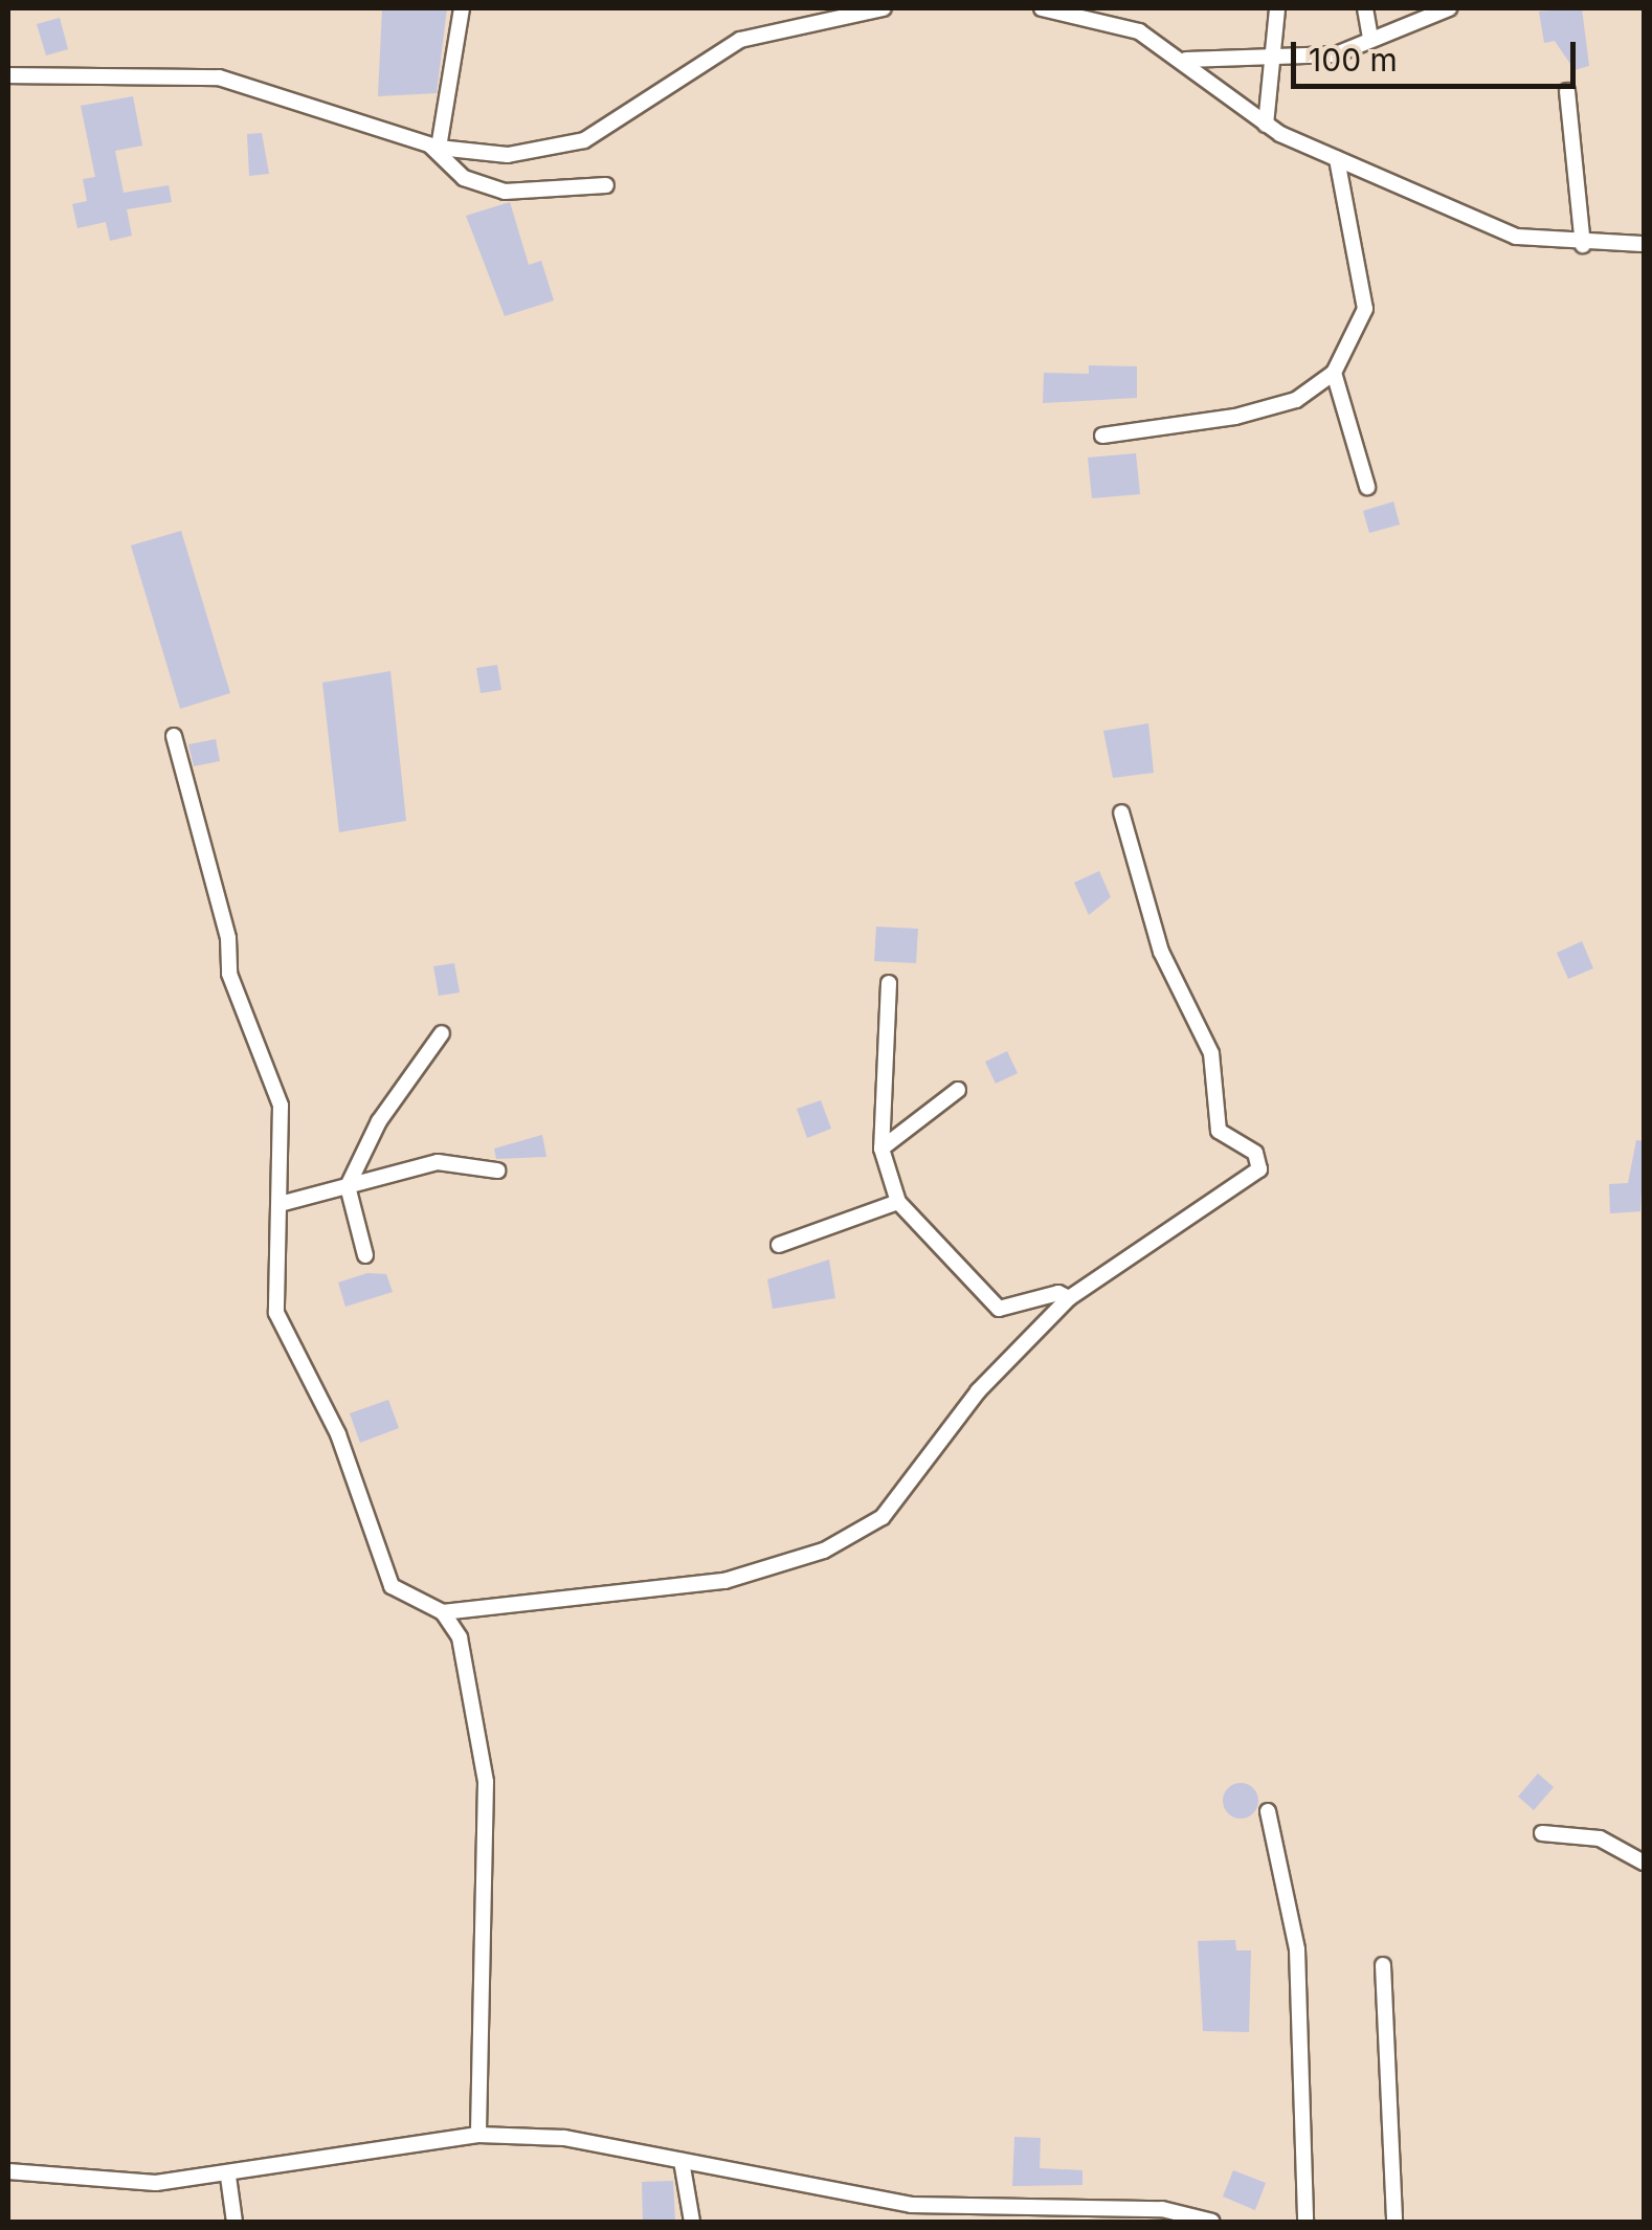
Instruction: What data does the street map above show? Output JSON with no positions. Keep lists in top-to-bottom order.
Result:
{
  "scale_bar": "100 m"
}
